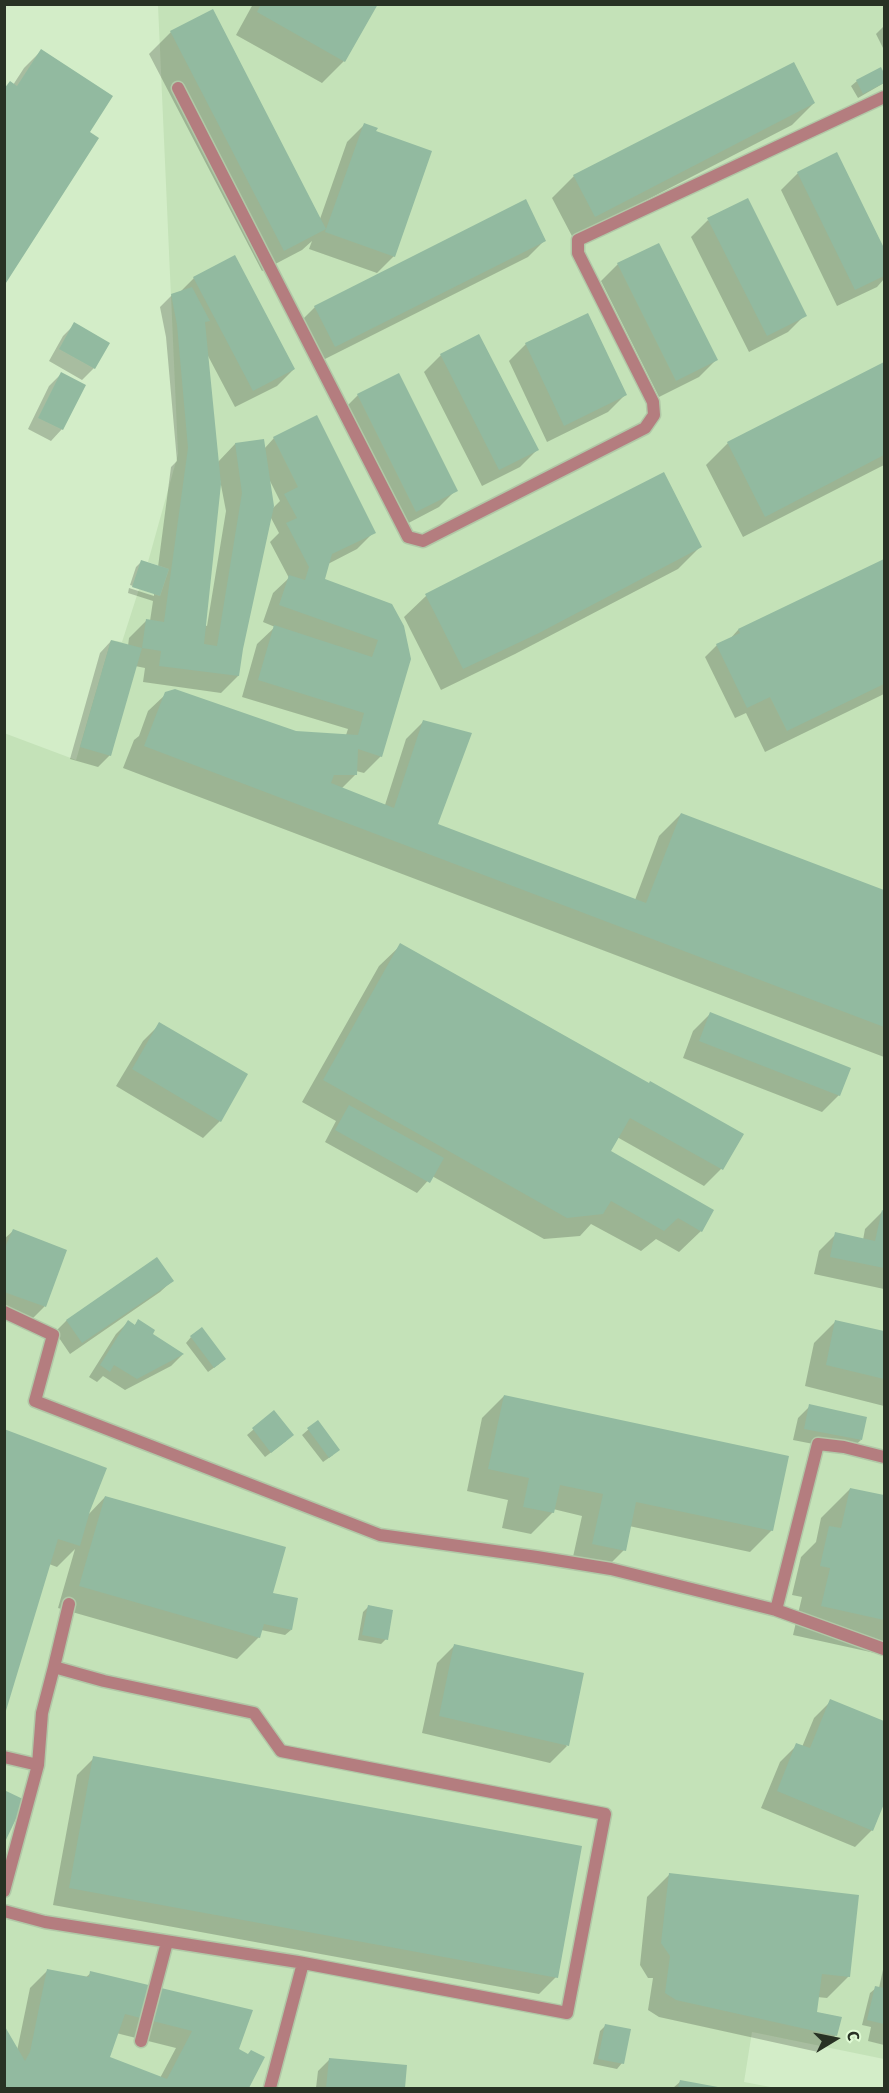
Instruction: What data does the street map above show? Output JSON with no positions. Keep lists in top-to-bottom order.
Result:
{
  "north": "right"
}
